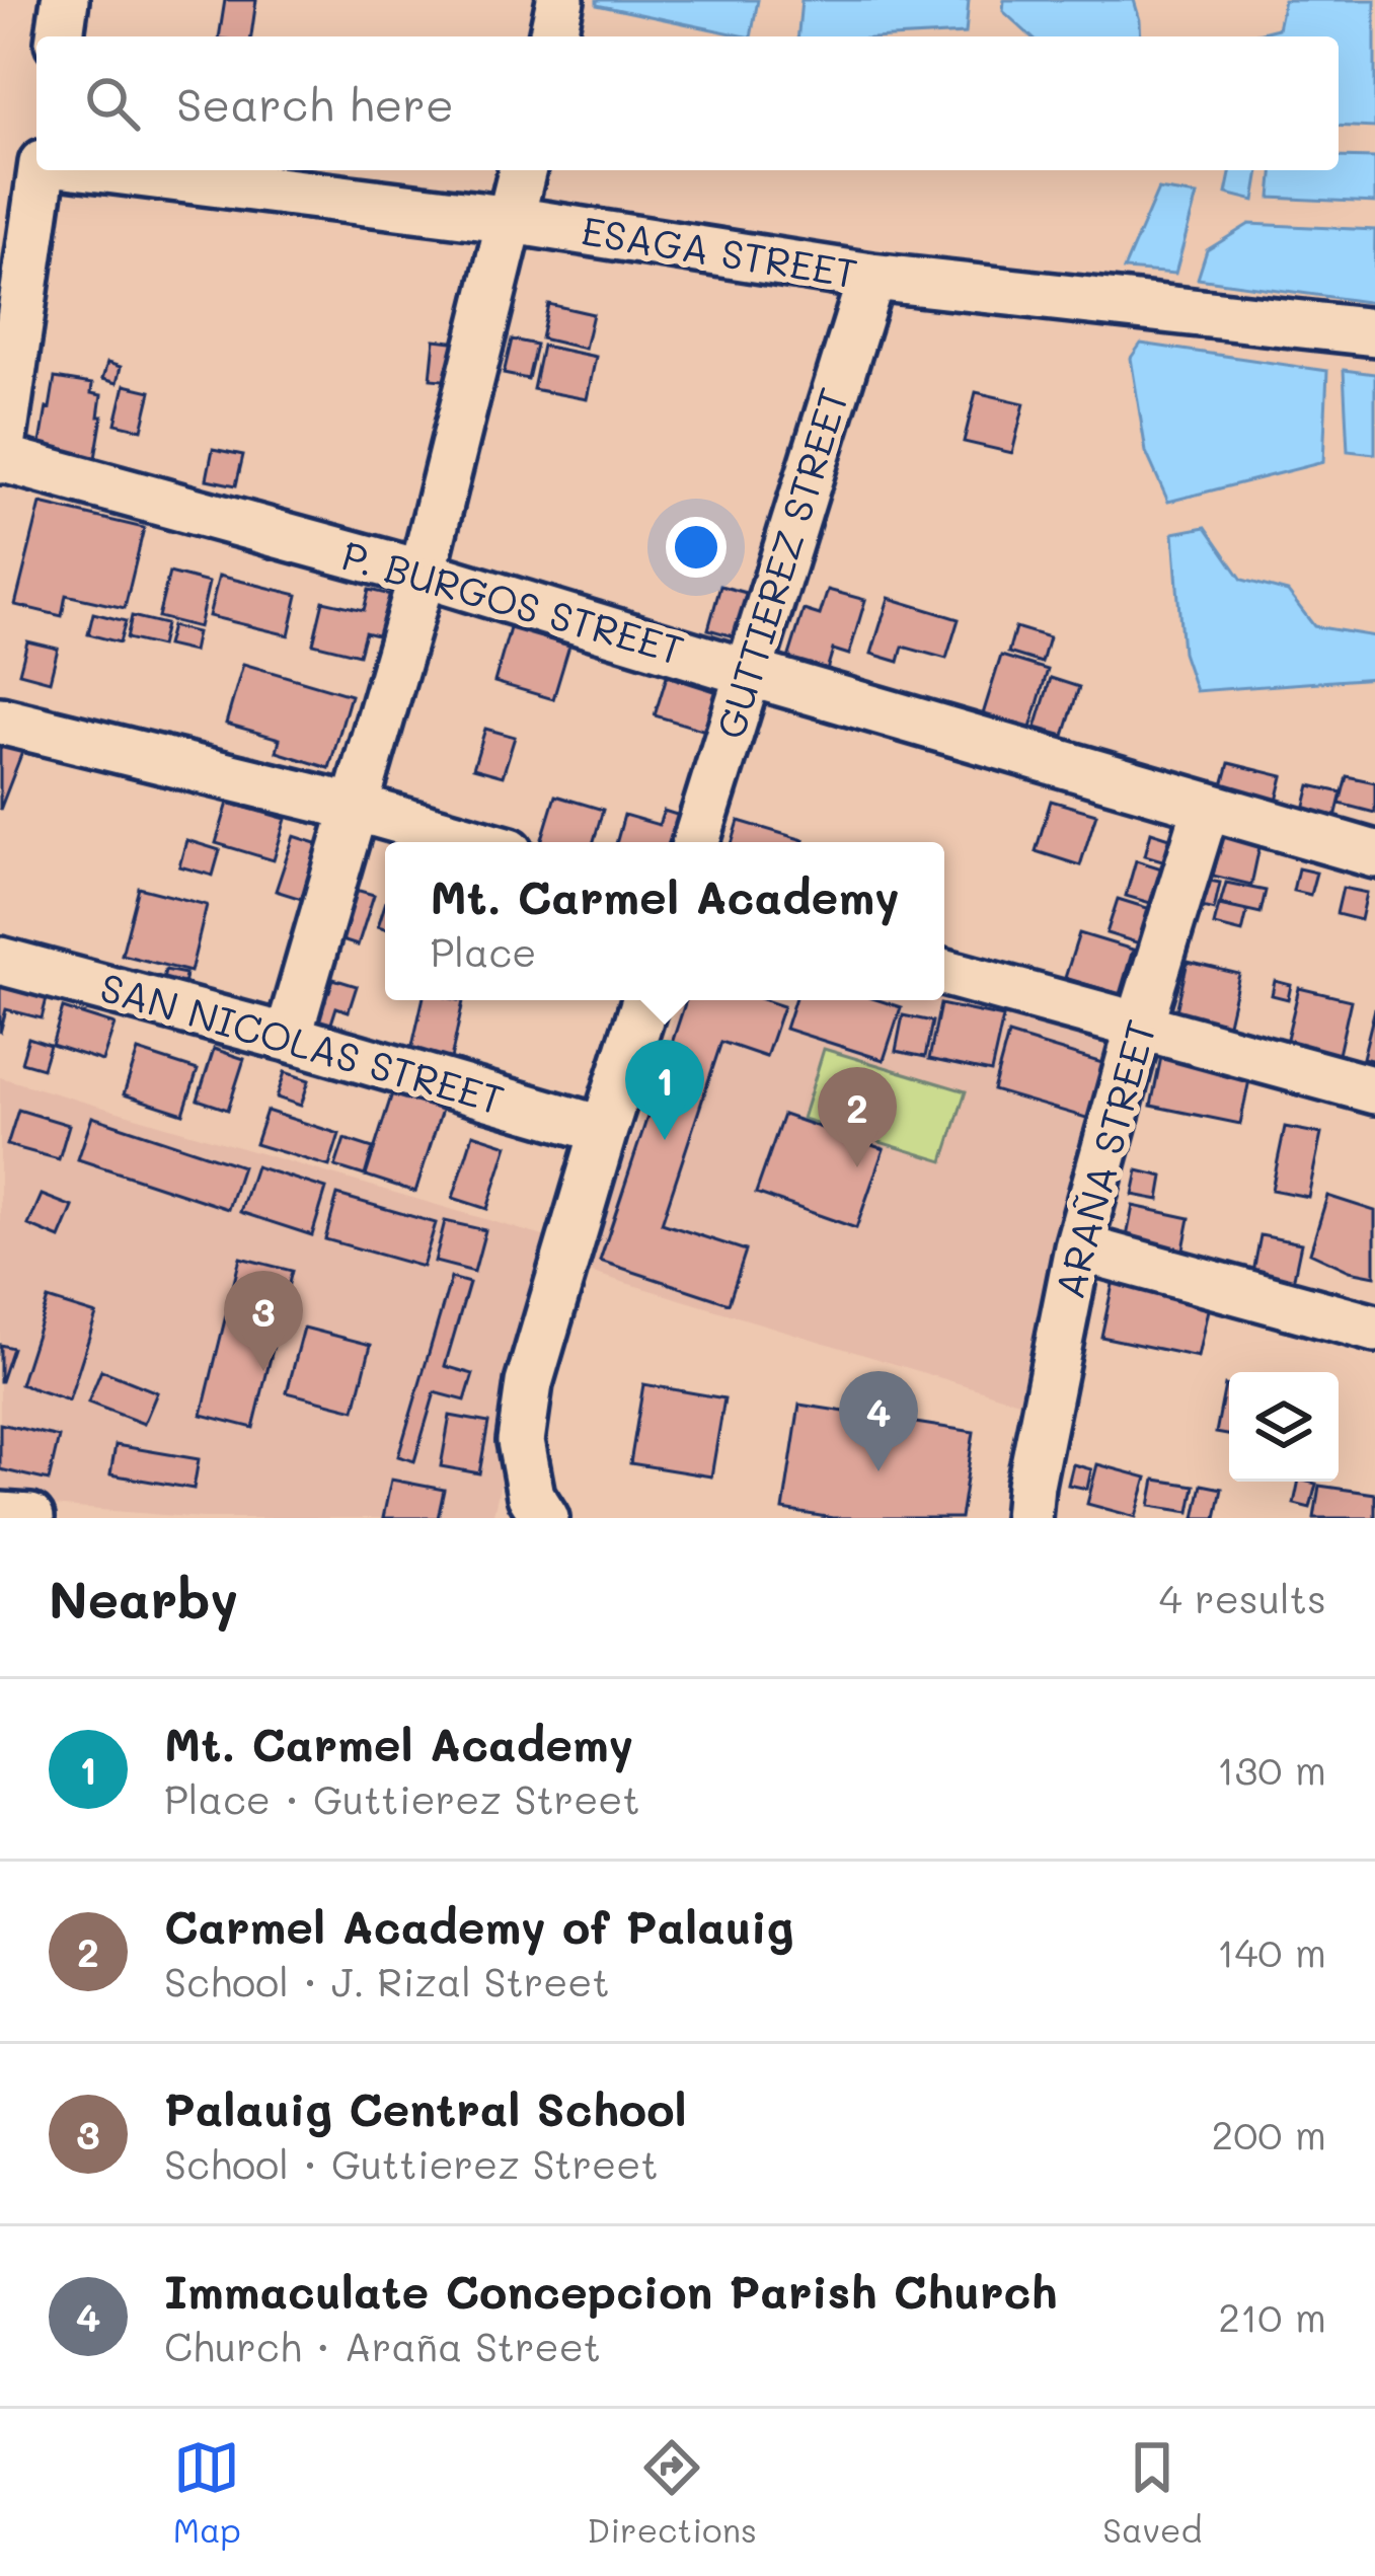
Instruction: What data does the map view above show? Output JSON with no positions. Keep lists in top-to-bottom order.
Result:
{
  "streets": {
    "street": [
      "ESAGA STREET",
      "GUTTIEREZ STREET",
      "P. BURGOS STREET",
      "SAN NICOLAS STREET",
      "ARAÑA STREET"
    ]
  },
  "crossings": [
    ["ESAGA STREET", "GUTTIEREZ STREET"],
    ["GUTTIEREZ STREET", "P. BURGOS STREET"],
    ["P. BURGOS STREET", "ARAÑA STREET"]
  ],
  "page": {
    "search": "Search here",
    "popup": ["Mt. Carmel Academy", "Place"],
    "pins": [
      "1",
      "2",
      "3",
      "4"
    ],
    "heading": ["Nearby", "4 results"],
    "list": [
      {
        "mark": "1",
        "name": "Mt. Carmel Academy",
        "note": "Place · Guttierez Street",
        "value": "130 m"
      },
      {
        "mark": "2",
        "name": "Carmel Academy of Palauig",
        "note": "School · J. Rizal Street",
        "value": "140 m"
      },
      {
        "mark": "3",
        "name": "Palauig Central School",
        "note": "School · Guttierez Street",
        "value": "200 m"
      },
      {
        "mark": "4",
        "name": "Immaculate Concepcion Parish Church",
        "note": "Church · Araña Street",
        "value": "210 m"
      }
    ],
    "nav": ["Map", "Directions", "Saved"]
  }
}
